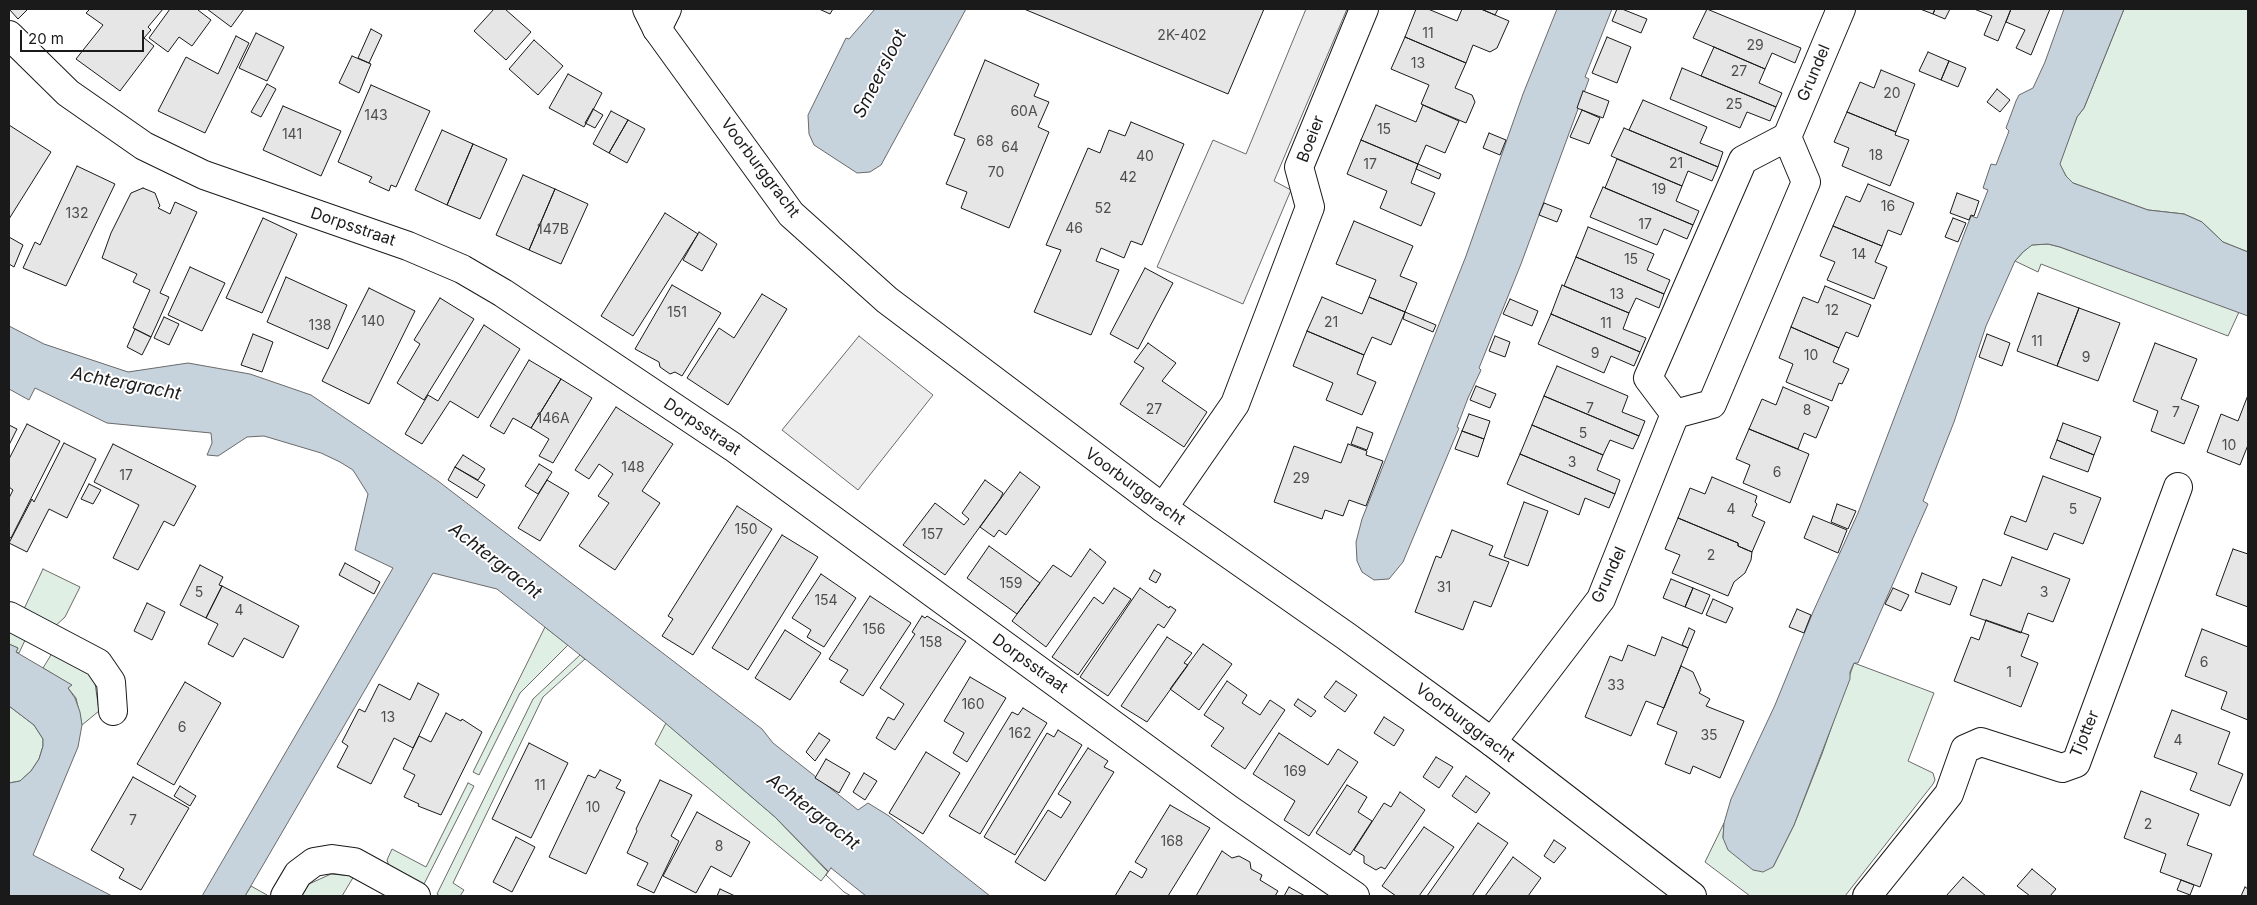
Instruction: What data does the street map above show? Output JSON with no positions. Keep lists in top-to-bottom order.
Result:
{
  "streets": {
    "street": [
      "Grundel",
      "Boeier",
      "Voorburggracht",
      "Dorpsstraat",
      "Tjotter"
    ]
  },
  "crossings": [
    ["Grundel", "Voorburggracht"],
    ["Boeier", "Voorburggracht"]
  ],
  "water": ["Smeersloot", "Achtergracht"],
  "house_numbers": [
    "11",
    "2K-402",
    "29",
    "13",
    "27",
    "20",
    "25",
    "60A",
    "143",
    "15",
    "141",
    "68",
    "64",
    "18",
    "40",
    "21",
    "17",
    "70",
    "42",
    "19",
    "16",
    "52",
    "132",
    "17",
    "46",
    "147B",
    "14",
    "15",
    "13",
    "12",
    "151",
    "140",
    "21",
    "11",
    "138",
    "11",
    "9",
    "10",
    "9",
    "7",
    "27",
    "8",
    "7",
    "146A",
    "5",
    "10",
    "3",
    "148",
    "6",
    "17",
    "29",
    "4",
    "5",
    "150",
    "157",
    "2",
    "159",
    "31",
    "5",
    "3",
    "154",
    "4",
    "156",
    "158",
    "6",
    "1",
    "33",
    "160",
    "13",
    "6",
    "162",
    "35",
    "4",
    "169",
    "11",
    "10",
    "7",
    "2",
    "168",
    "8"
  ],
  "scale_bar": "20 m"
}
